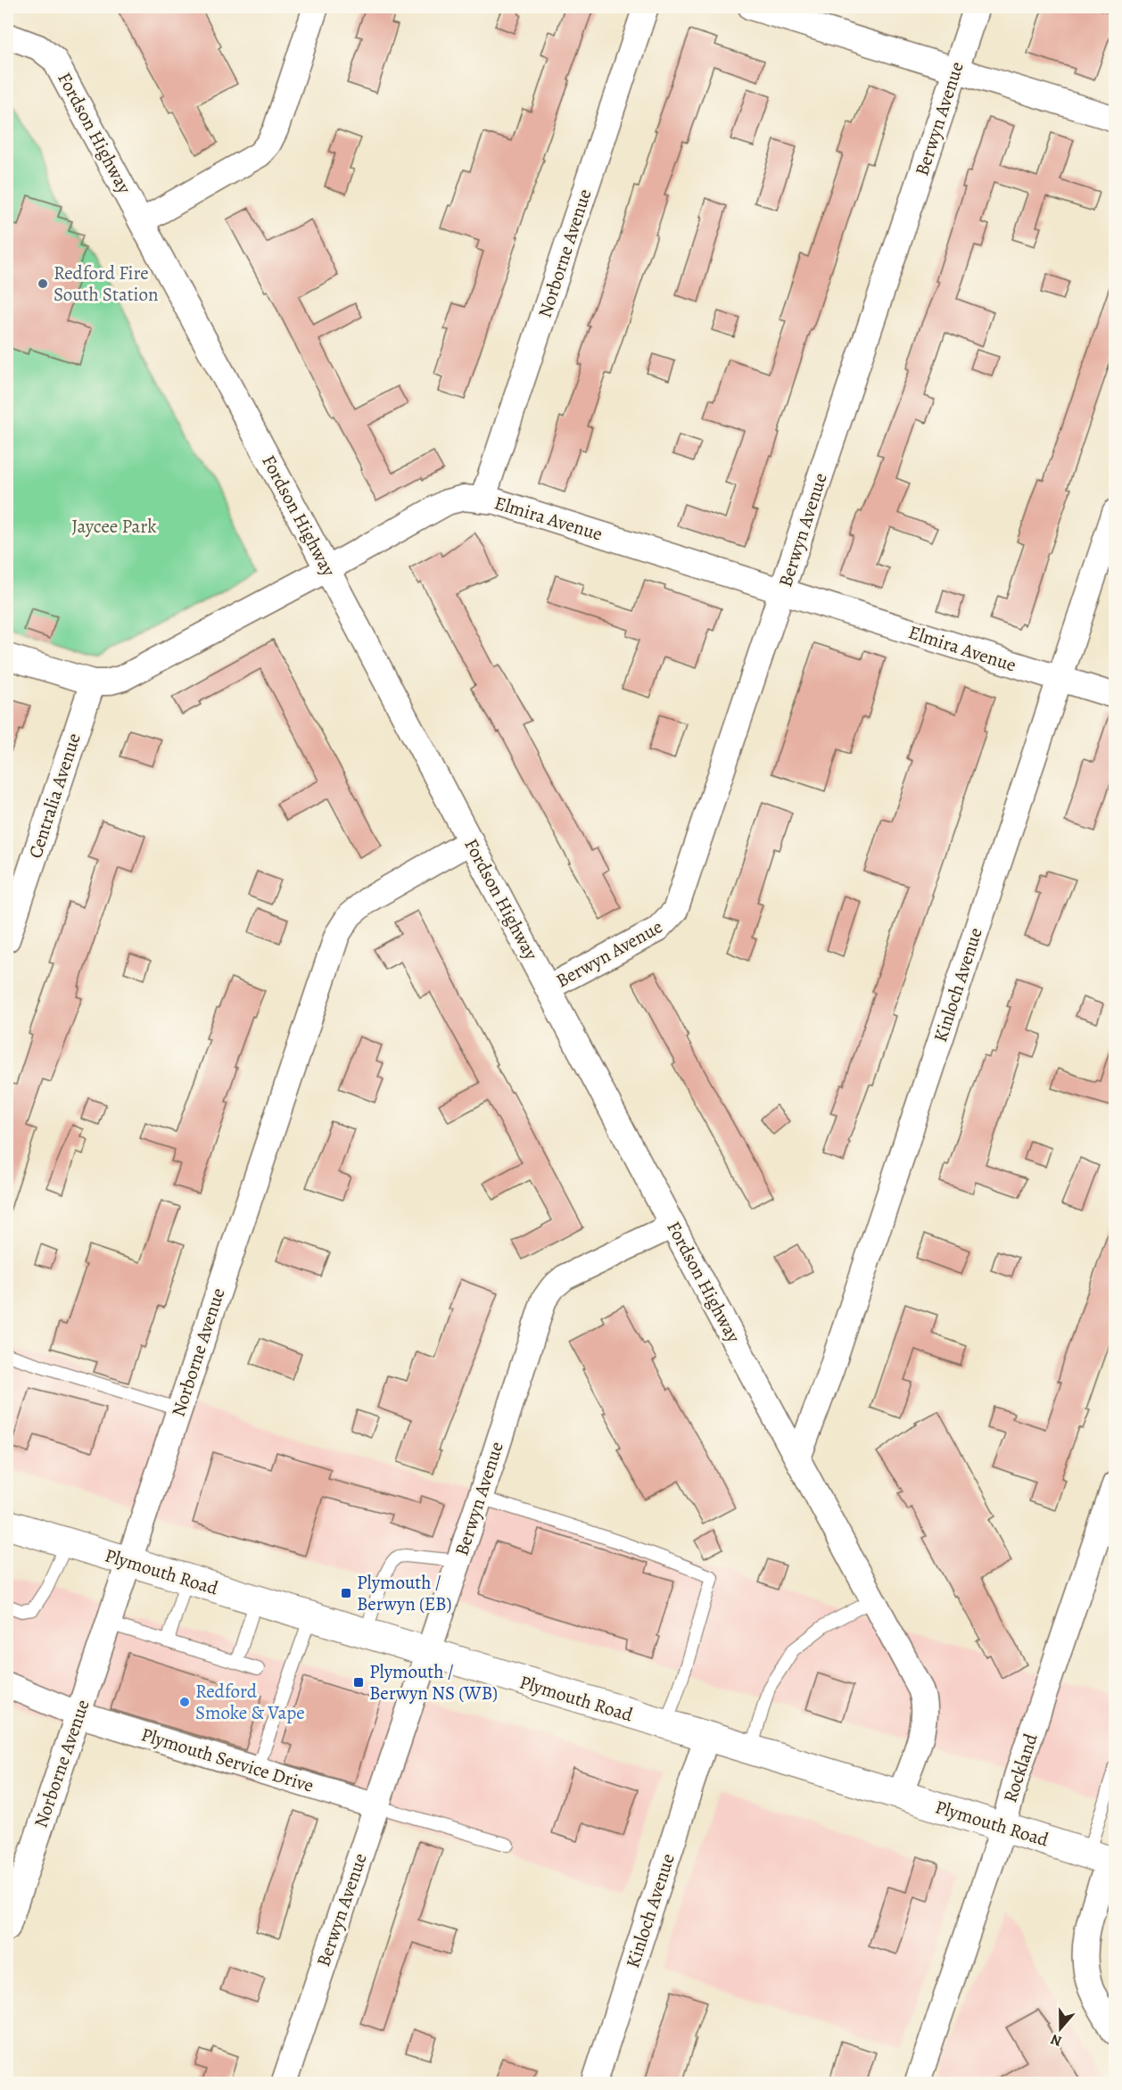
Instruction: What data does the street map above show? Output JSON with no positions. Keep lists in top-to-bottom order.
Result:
{
  "streets": {
    "main road": ["Plymouth Road"],
    "street": [
      "Berwyn Avenue",
      "Fordson Highway",
      "Norborne Avenue",
      "Elmira Avenue",
      "Centralia Avenue",
      "Kinloch Avenue",
      "Plymouth Service Drive",
      "Rockland"
    ]
  },
  "crossings": [
    ["Berwyn Avenue", "Fordson Highway"],
    ["Berwyn Avenue", "Elmira Avenue"],
    ["Berwyn Avenue", "Plymouth Road"],
    ["Berwyn Avenue", "Plymouth Service Drive"],
    ["Fordson Highway", "Norborne Avenue"],
    ["Fordson Highway", "Elmira Avenue"],
    ["Fordson Highway", "Kinloch Avenue"],
    ["Fordson Highway", "Plymouth Road"],
    ["Norborne Avenue", "Elmira Avenue"],
    ["Norborne Avenue", "Plymouth Road"],
    ["Norborne Avenue", "Plymouth Service Drive"],
    ["Elmira Avenue", "Centralia Avenue"],
    ["Elmira Avenue", "Kinloch Avenue"],
    ["Kinloch Avenue", "Plymouth Road"],
    ["Plymouth Road", "Rockland"]
  ],
  "parks": ["Jaycee Park"],
  "places": {
    "other": ["Redford Fire South Station", "Redford Smoke & Vape"],
    "transit": ["Plymouth / Berwyn (EB)", "Plymouth / Berwyn NS (WB)"]
  },
  "north": "bottom"
}
